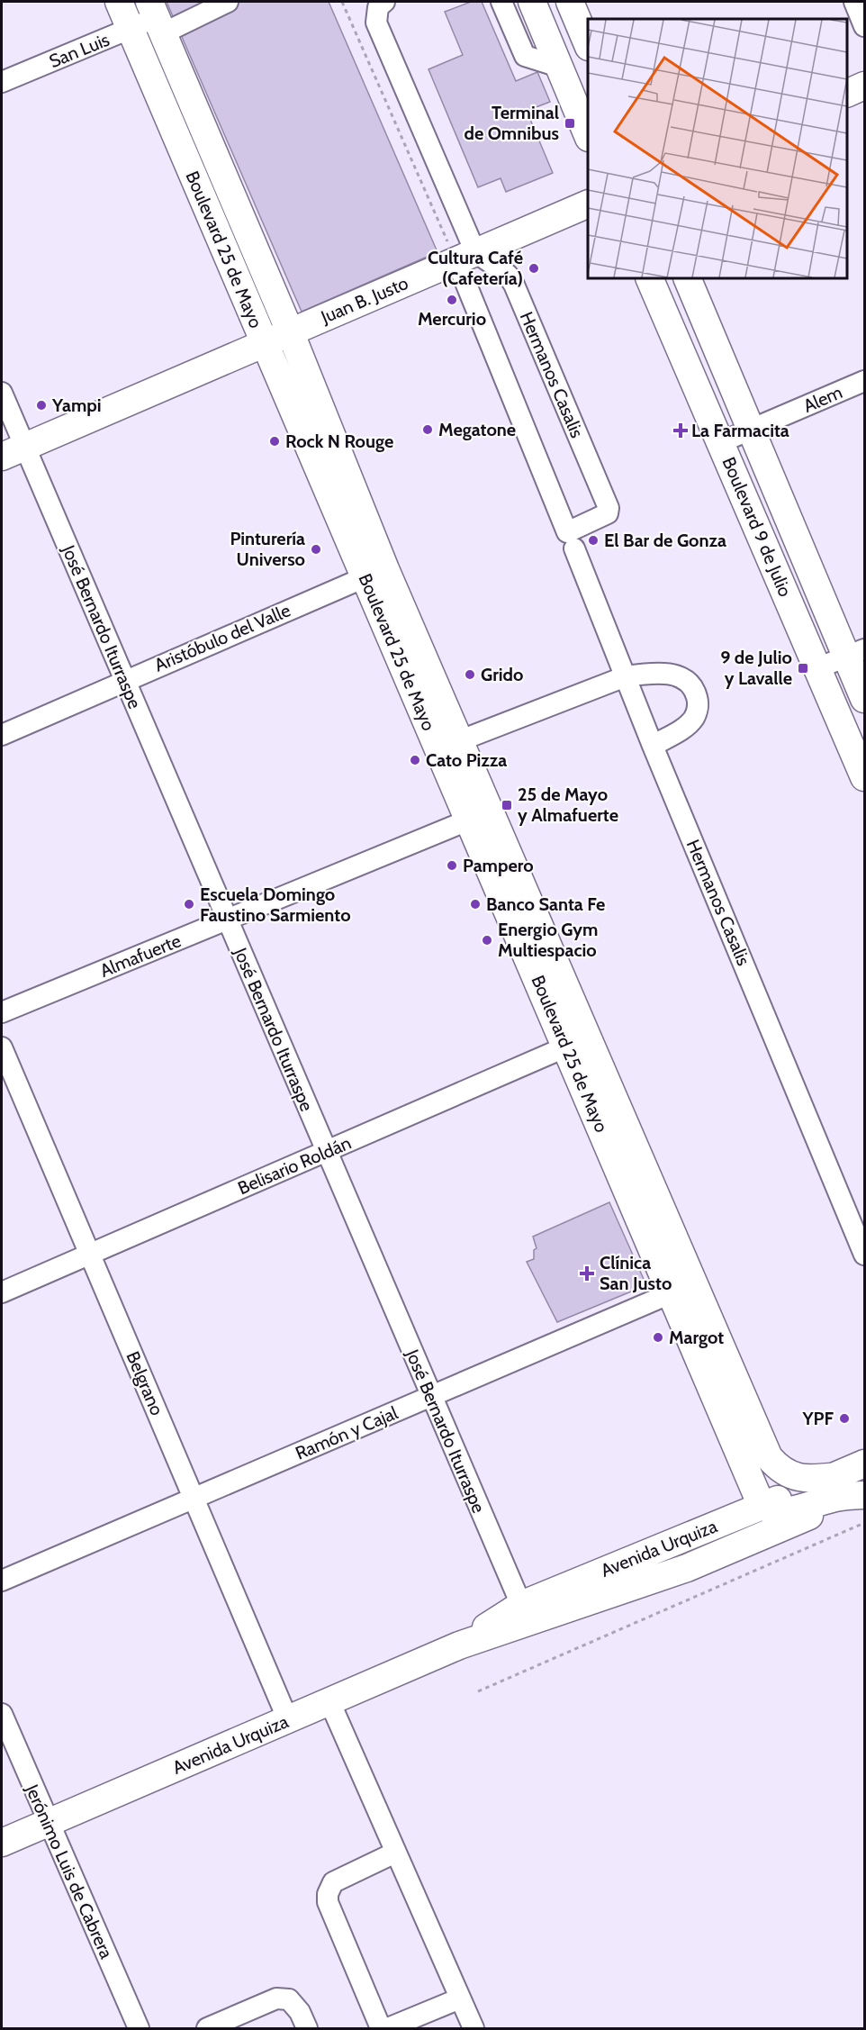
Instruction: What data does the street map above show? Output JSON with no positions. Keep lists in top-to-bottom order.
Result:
{
  "streets": {
    "main road": [
      "Boulevard 25 de Mayo",
      "Juan B. Justo",
      "Boulevard 9 de Julio",
      "Avenida Urquiza"
    ],
    "street": [
      "San Luis",
      "Hermanos Casalis",
      "Alem",
      "José Bernardo Iturraspe",
      "Aristóbulo del Valle",
      "Almafuerte",
      "Belisario Roldán",
      "Belgrano",
      "Ramón y Cajal",
      "Jerónimo Luis de Cabrera"
    ]
  },
  "crossings": [
    ["San Luis", "Boulevard 25 de Mayo"],
    ["Boulevard 25 de Mayo", "Juan B. Justo"],
    ["Boulevard 25 de Mayo", "Aristóbulo del Valle"],
    ["Boulevard 25 de Mayo", "Almafuerte"],
    ["Boulevard 25 de Mayo", "Belisario Roldán"],
    ["Boulevard 25 de Mayo", "Ramón y Cajal"],
    ["Boulevard 25 de Mayo", "Avenida Urquiza"],
    ["Juan B. Justo", "Hermanos Casalis"],
    ["Juan B. Justo", "José Bernardo Iturraspe"],
    ["Alem", "Boulevard 9 de Julio"],
    ["José Bernardo Iturraspe", "Aristóbulo del Valle"],
    ["José Bernardo Iturraspe", "Almafuerte"],
    ["José Bernardo Iturraspe", "Belisario Roldán"],
    ["José Bernardo Iturraspe", "Ramón y Cajal"],
    ["José Bernardo Iturraspe", "Avenida Urquiza"],
    ["Belisario Roldán", "Belgrano"],
    ["Belgrano", "Ramón y Cajal"],
    ["Belgrano", "Avenida Urquiza"],
    ["Avenida Urquiza", "Jerónimo Luis de Cabrera"]
  ],
  "places": {
    "transit": ["Terminal de Omnibus", "9 de Julio y Lavalle", "25 de Mayo y Almafuerte"],
    "other": [
      "Cultura Café (Cafetería)",
      "Mercurio",
      "Yampi",
      "Megatone",
      "Rock N Rouge",
      "El Bar de Gonza",
      "Pinturería Universo",
      "Grido",
      "Cato Pizza",
      "Pampero",
      "Escuela Domingo Faustino Sarmiento",
      "Banco Santa Fe",
      "Energio Gym Multiespacio",
      "Margot",
      "YPF"
    ],
    "health": ["La Farmacita", "Clínica San Justo"]
  }
}
